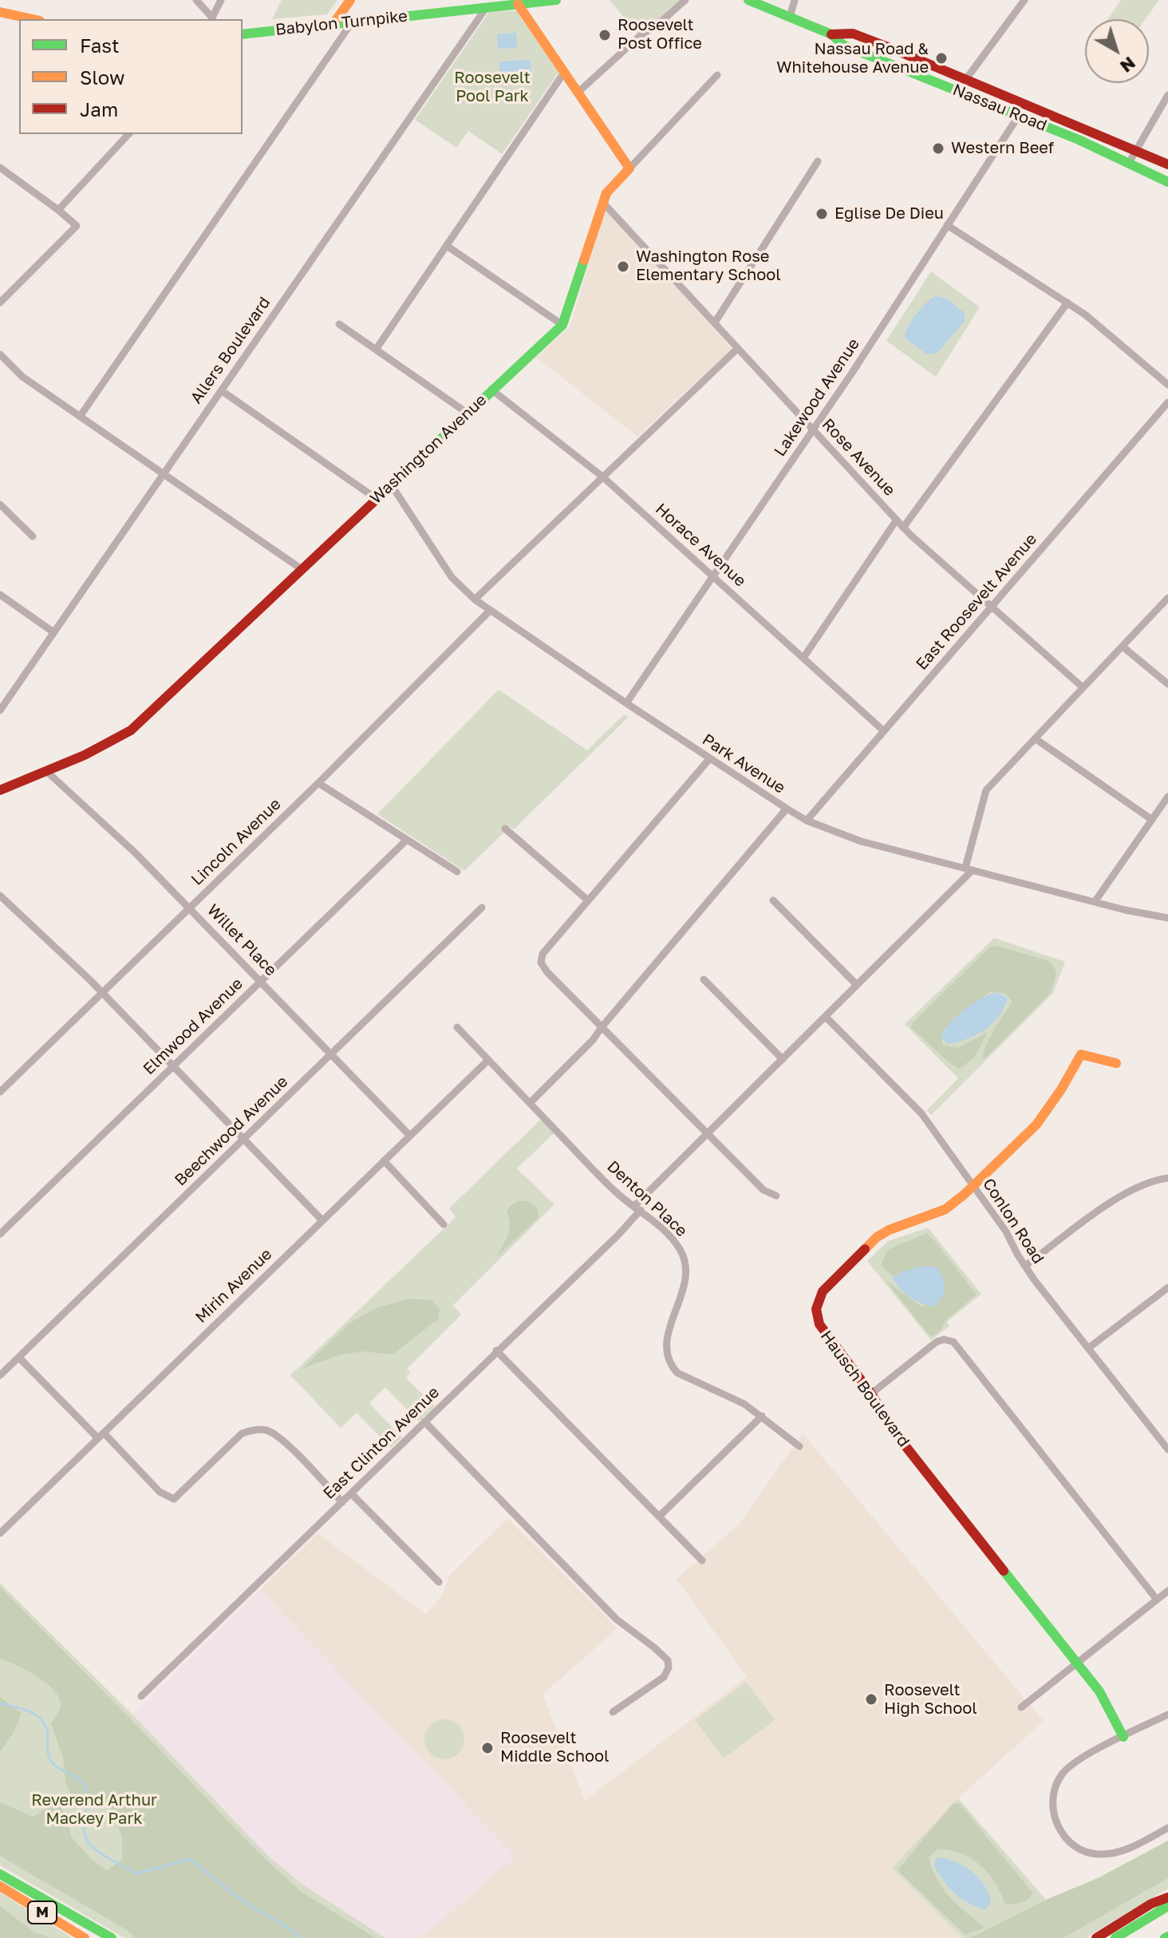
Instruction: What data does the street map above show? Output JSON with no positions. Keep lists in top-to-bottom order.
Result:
{
  "streets": {
    "main road": [
      "Babylon Turnpike",
      "Nassau Road",
      "Washington Avenue",
      "Hausch Boulevard",
      "M"
    ],
    "street": [
      "Allers Boulevard",
      "Lakewood Avenue",
      "Rose Avenue",
      "Horace Avenue",
      "East Roosevelt Avenue",
      "Park Avenue",
      "Lincoln Avenue",
      "Willet Place",
      "Elmwood Avenue",
      "Beechwood Avenue",
      "Denton Place",
      "Conlon Road",
      "Mirin Avenue",
      "East Clinton Avenue"
    ]
  },
  "crossings": [
    ["Babylon Turnpike", "Allers Boulevard"],
    ["Nassau Road", "Lakewood Avenue"],
    ["Lakewood Avenue", "Rose Avenue"],
    ["Lakewood Avenue", "Horace Avenue"],
    ["Lakewood Avenue", "Park Avenue"],
    ["Washington Avenue", "Rose Avenue"],
    ["Washington Avenue", "Horace Avenue"],
    ["Washington Avenue", "Park Avenue"],
    ["Washington Avenue", "Willet Place"],
    ["Rose Avenue", "East Roosevelt Avenue"],
    ["Horace Avenue", "East Roosevelt Avenue"],
    ["East Roosevelt Avenue", "Park Avenue"],
    ["Park Avenue", "Lincoln Avenue"],
    ["Lincoln Avenue", "Willet Place"],
    ["Willet Place", "Elmwood Avenue"],
    ["Willet Place", "Beechwood Avenue"],
    ["Willet Place", "Mirin Avenue"],
    ["Denton Place", "Mirin Avenue"],
    ["Denton Place", "East Clinton Avenue"],
    ["Conlon Road", "Hausch Boulevard"]
  ],
  "parks": ["Roosevelt Pool Park", "Reverend Arthur Mackey Park"],
  "places": [
    "Roosevelt Post Office",
    "Nassau Road & Whitehouse Avenue",
    "Western Beef",
    "Eglise De Dieu",
    "Washington Rose Elementary School",
    "Roosevelt High School",
    "Roosevelt Middle School"
  ],
  "legend": ["Fast", "Slow", "Jam"],
  "north": "bottom right"
}
